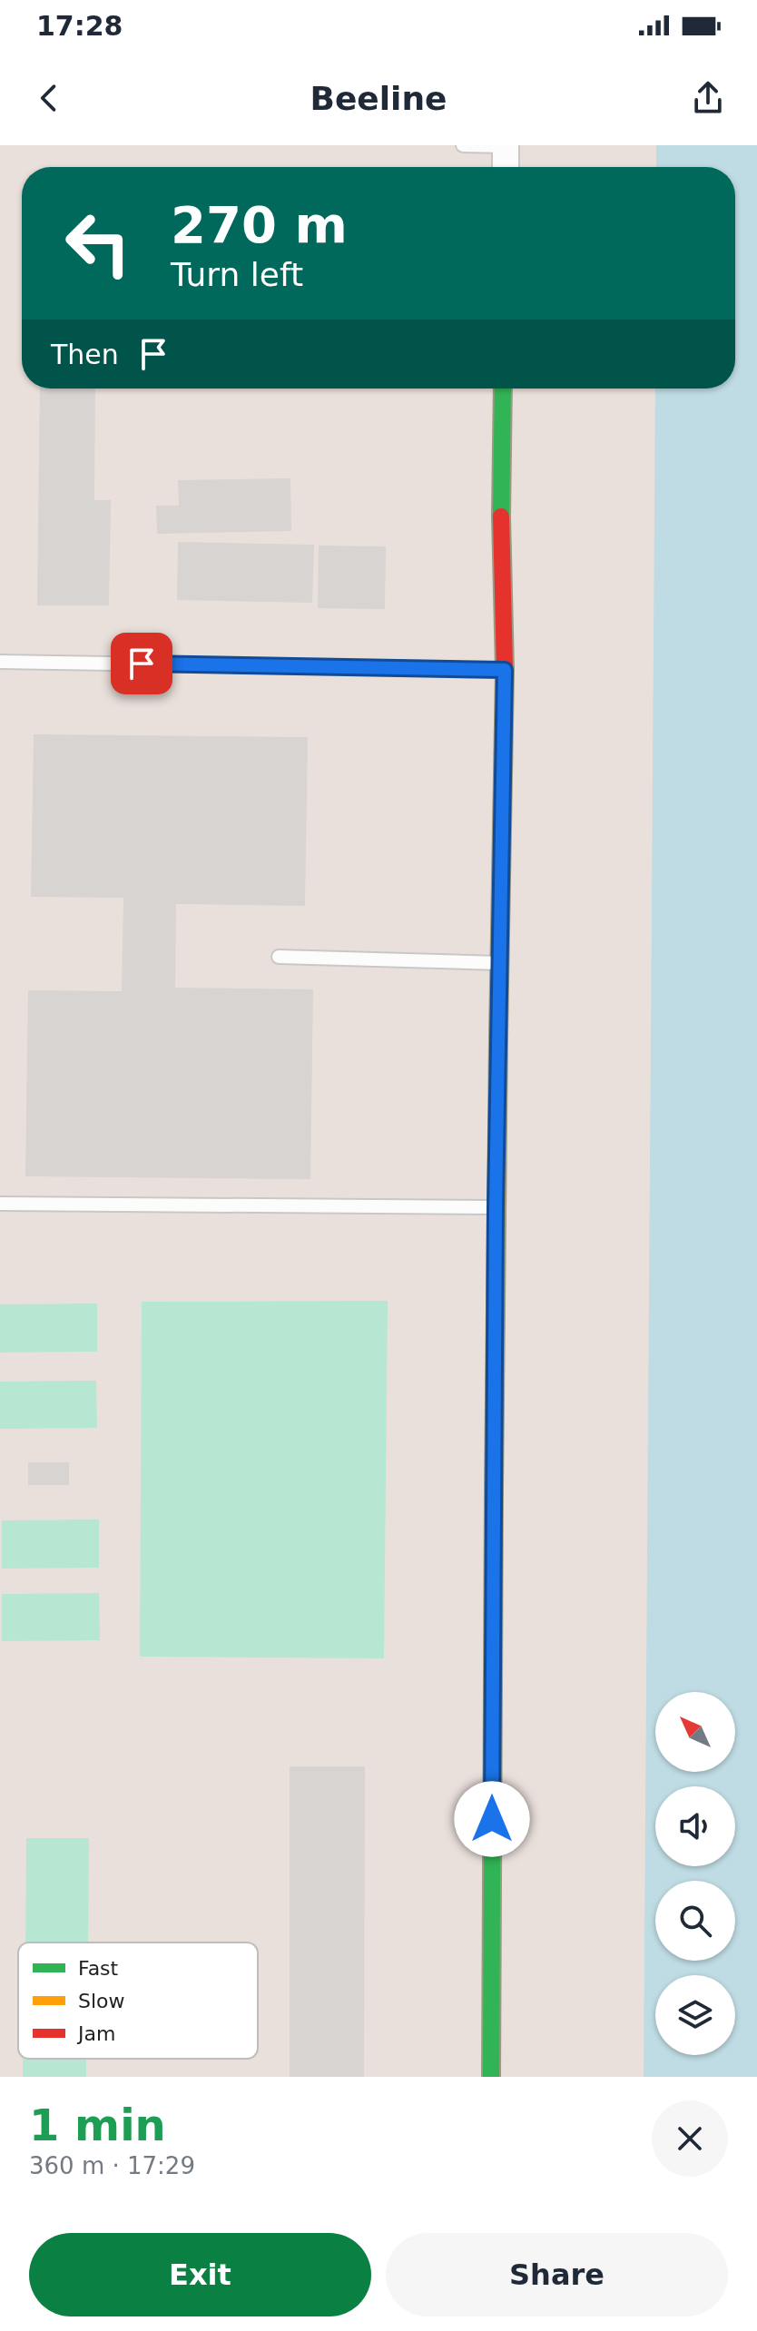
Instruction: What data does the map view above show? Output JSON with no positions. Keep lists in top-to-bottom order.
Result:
{
  "legend": ["Fast", "Slow", "Jam"],
  "north": "top left",
  "page": {
    "status": "17:28",
    "header": "Beeline",
    "turn": ["270 m", "Turn left"],
    "then": "Then",
    "heading": ["1 min", "360 m · 17:29"],
    "buttons": ["Exit", "Share"]
  }
}
